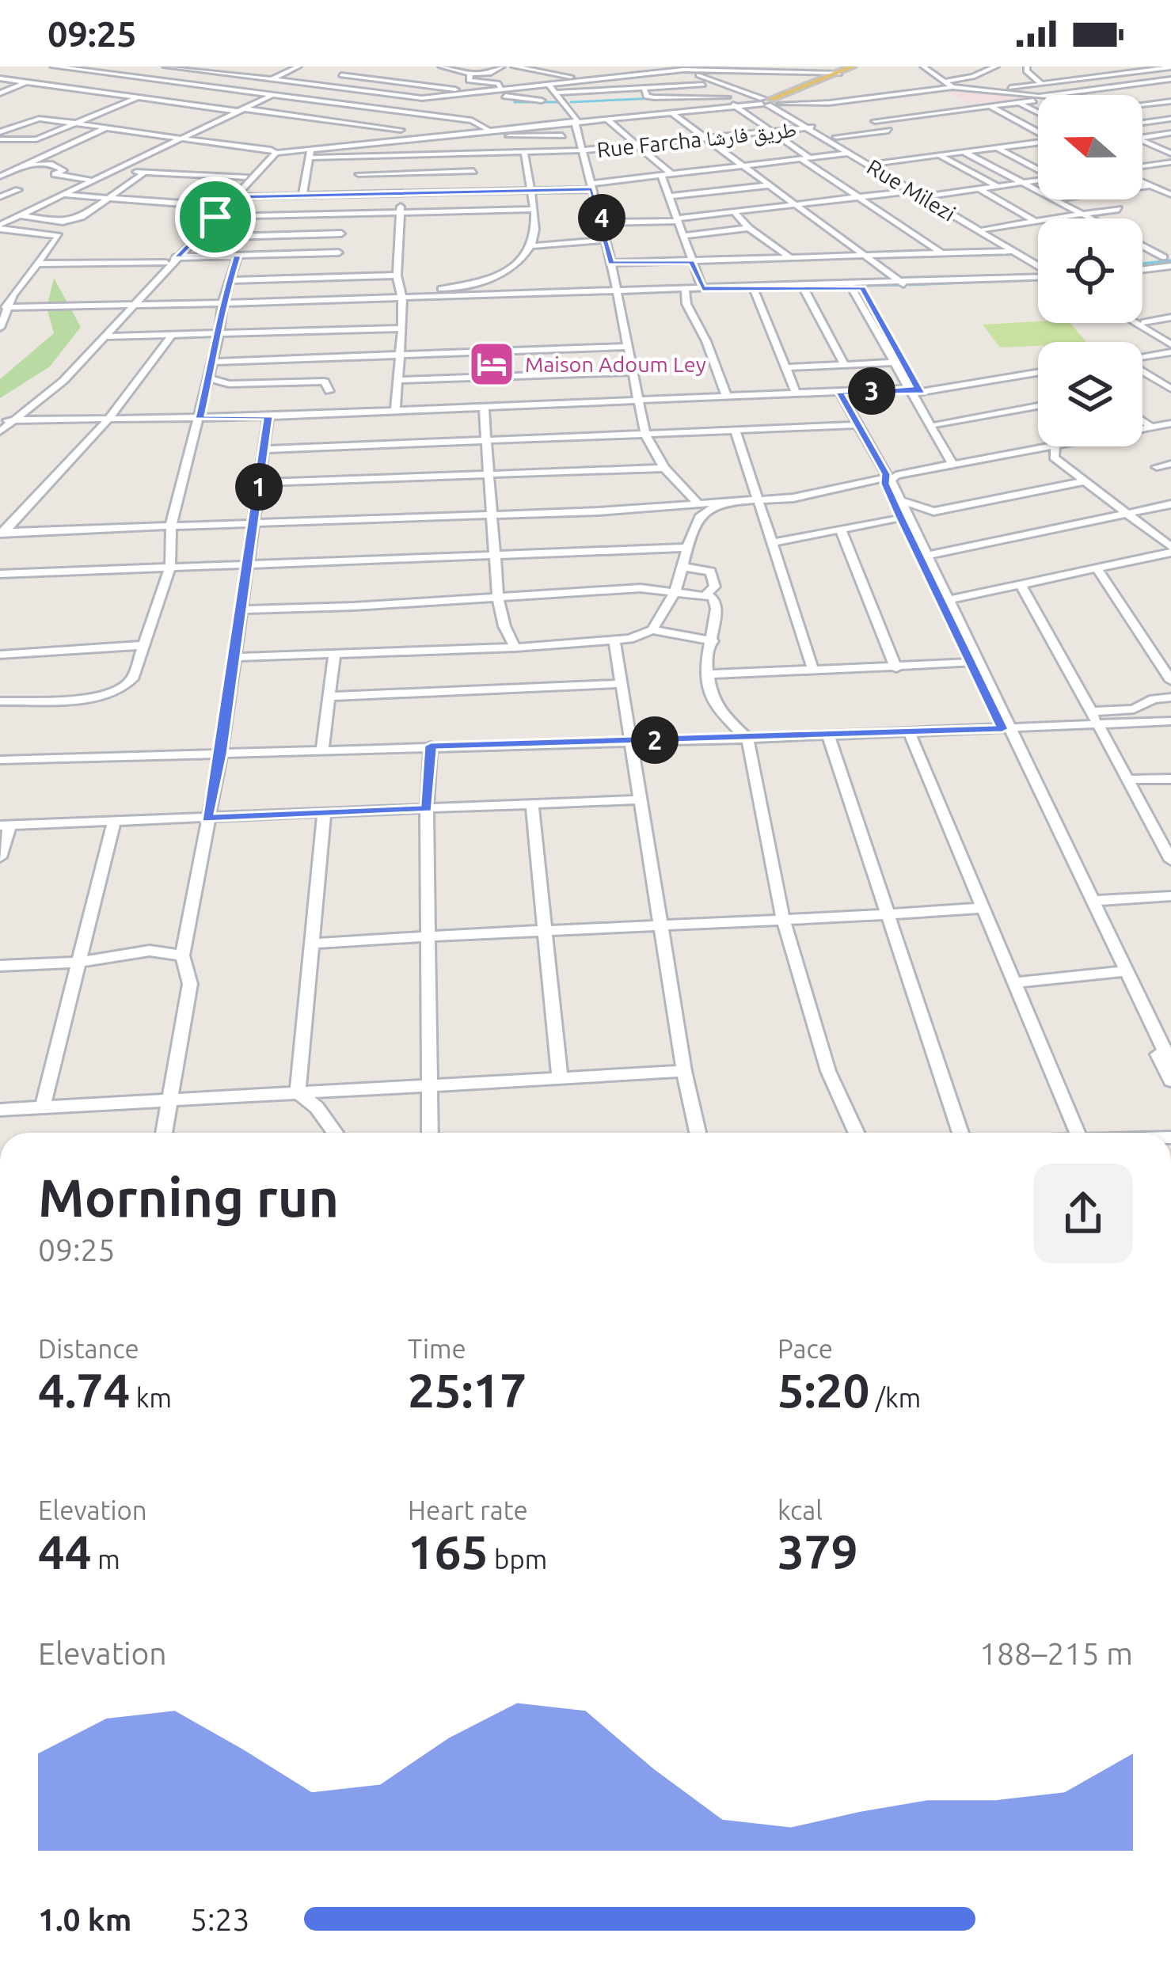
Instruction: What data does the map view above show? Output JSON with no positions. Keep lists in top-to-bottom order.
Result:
{
  "streets": {
    "street": ["Rue Farcha طريق فارشا", "Rue Milezi"]
  },
  "crossings": [
    ["Rue Farcha طريق فارشا", "Rue Milezi"]
  ],
  "places": {
    "hotel": ["Maison Adoum Ley"]
  },
  "north": "left",
  "page": {
    "status": "09:25",
    "pins": [
      "4",
      "3",
      "1",
      "2"
    ],
    "heading": ["Morning run", "09:25"],
    "stats": [
      ["Distance", "4.74 km"],
      ["Time", "25:17"],
      ["Pace", "5:20 /km"],
      ["Elevation", "44 m"],
      ["Heart rate", "165 bpm"],
      ["kcal", "379"]
    ],
    "chart": ["Elevation", "188–215 m"],
    "list": [
      {
        "name": "1.0 km",
        "note": "5:23"
      }
    ]
  }
}
